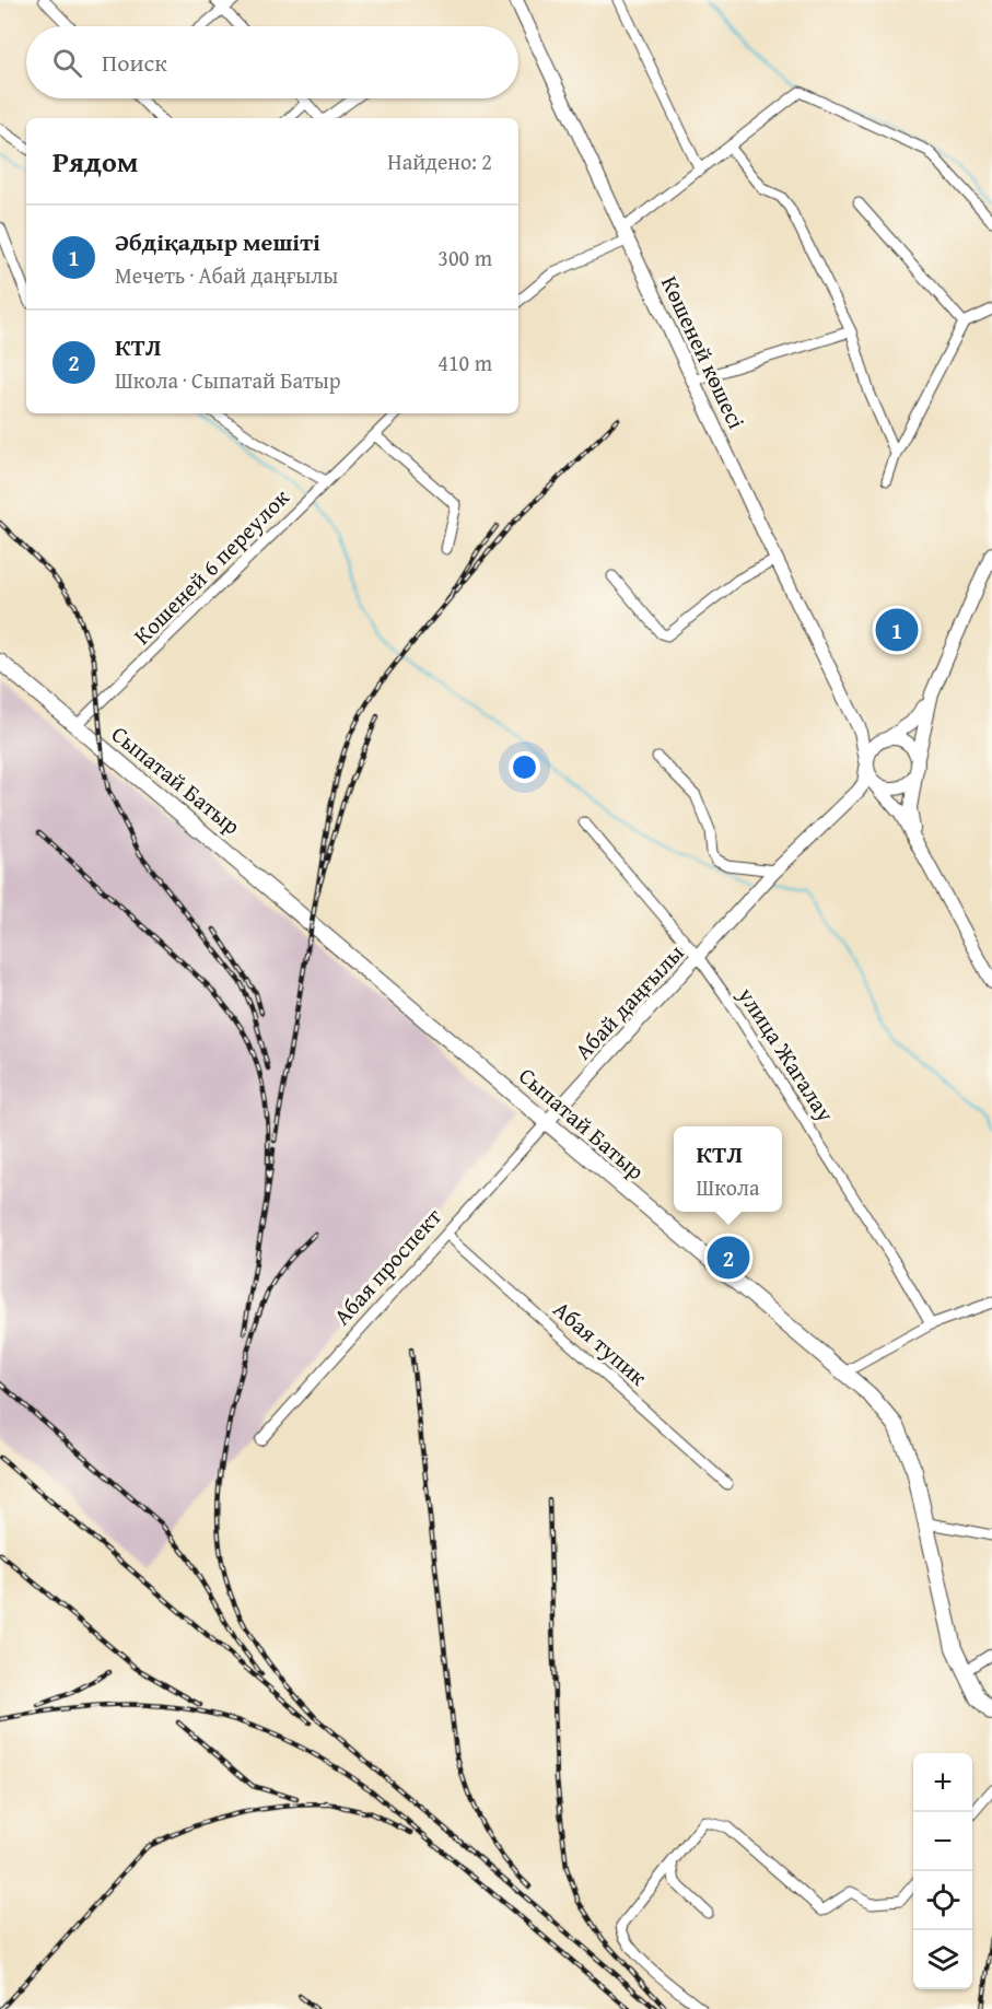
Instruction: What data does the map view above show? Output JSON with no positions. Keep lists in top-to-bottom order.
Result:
{
  "streets": {
    "main road": ["Көшеней көшесі", "Сыпатай Батыр", "Абай даңғылы"],
    "street": [
      "Кошеней 6 переулок",
      "улица Жагалау",
      "Абая проспект",
      "Абая тупик"
    ]
  },
  "crossings": [
    ["Кошеней 6 переулок", "Сыпатай Батыр"],
    ["Сыпатай Батыр", "Абай даңғылы"],
    ["Сыпатай Батыр", "Абая проспект"],
    ["Абай даңғылы", "улица Жагалау"],
    ["Абай даңғылы", "Абая проспект"],
    ["Абая проспект", "Абая тупик"]
  ],
  "page": {
    "search": "Поиск",
    "heading": ["Рядом", "Найдено: 2"],
    "list": [
      {
        "mark": "1",
        "name": "Әбдіқадыр мешіті",
        "note": "Мечеть · Абай даңғылы",
        "value": "300 m"
      },
      {
        "mark": "2",
        "name": "КТЛ",
        "note": "Школа · Сыпатай Батыр",
        "value": "410 m"
      }
    ],
    "pins": ["1", "2"],
    "popup": ["КТЛ", "Школа"],
    "map_buttons": ["+", "−"]
  }
}
